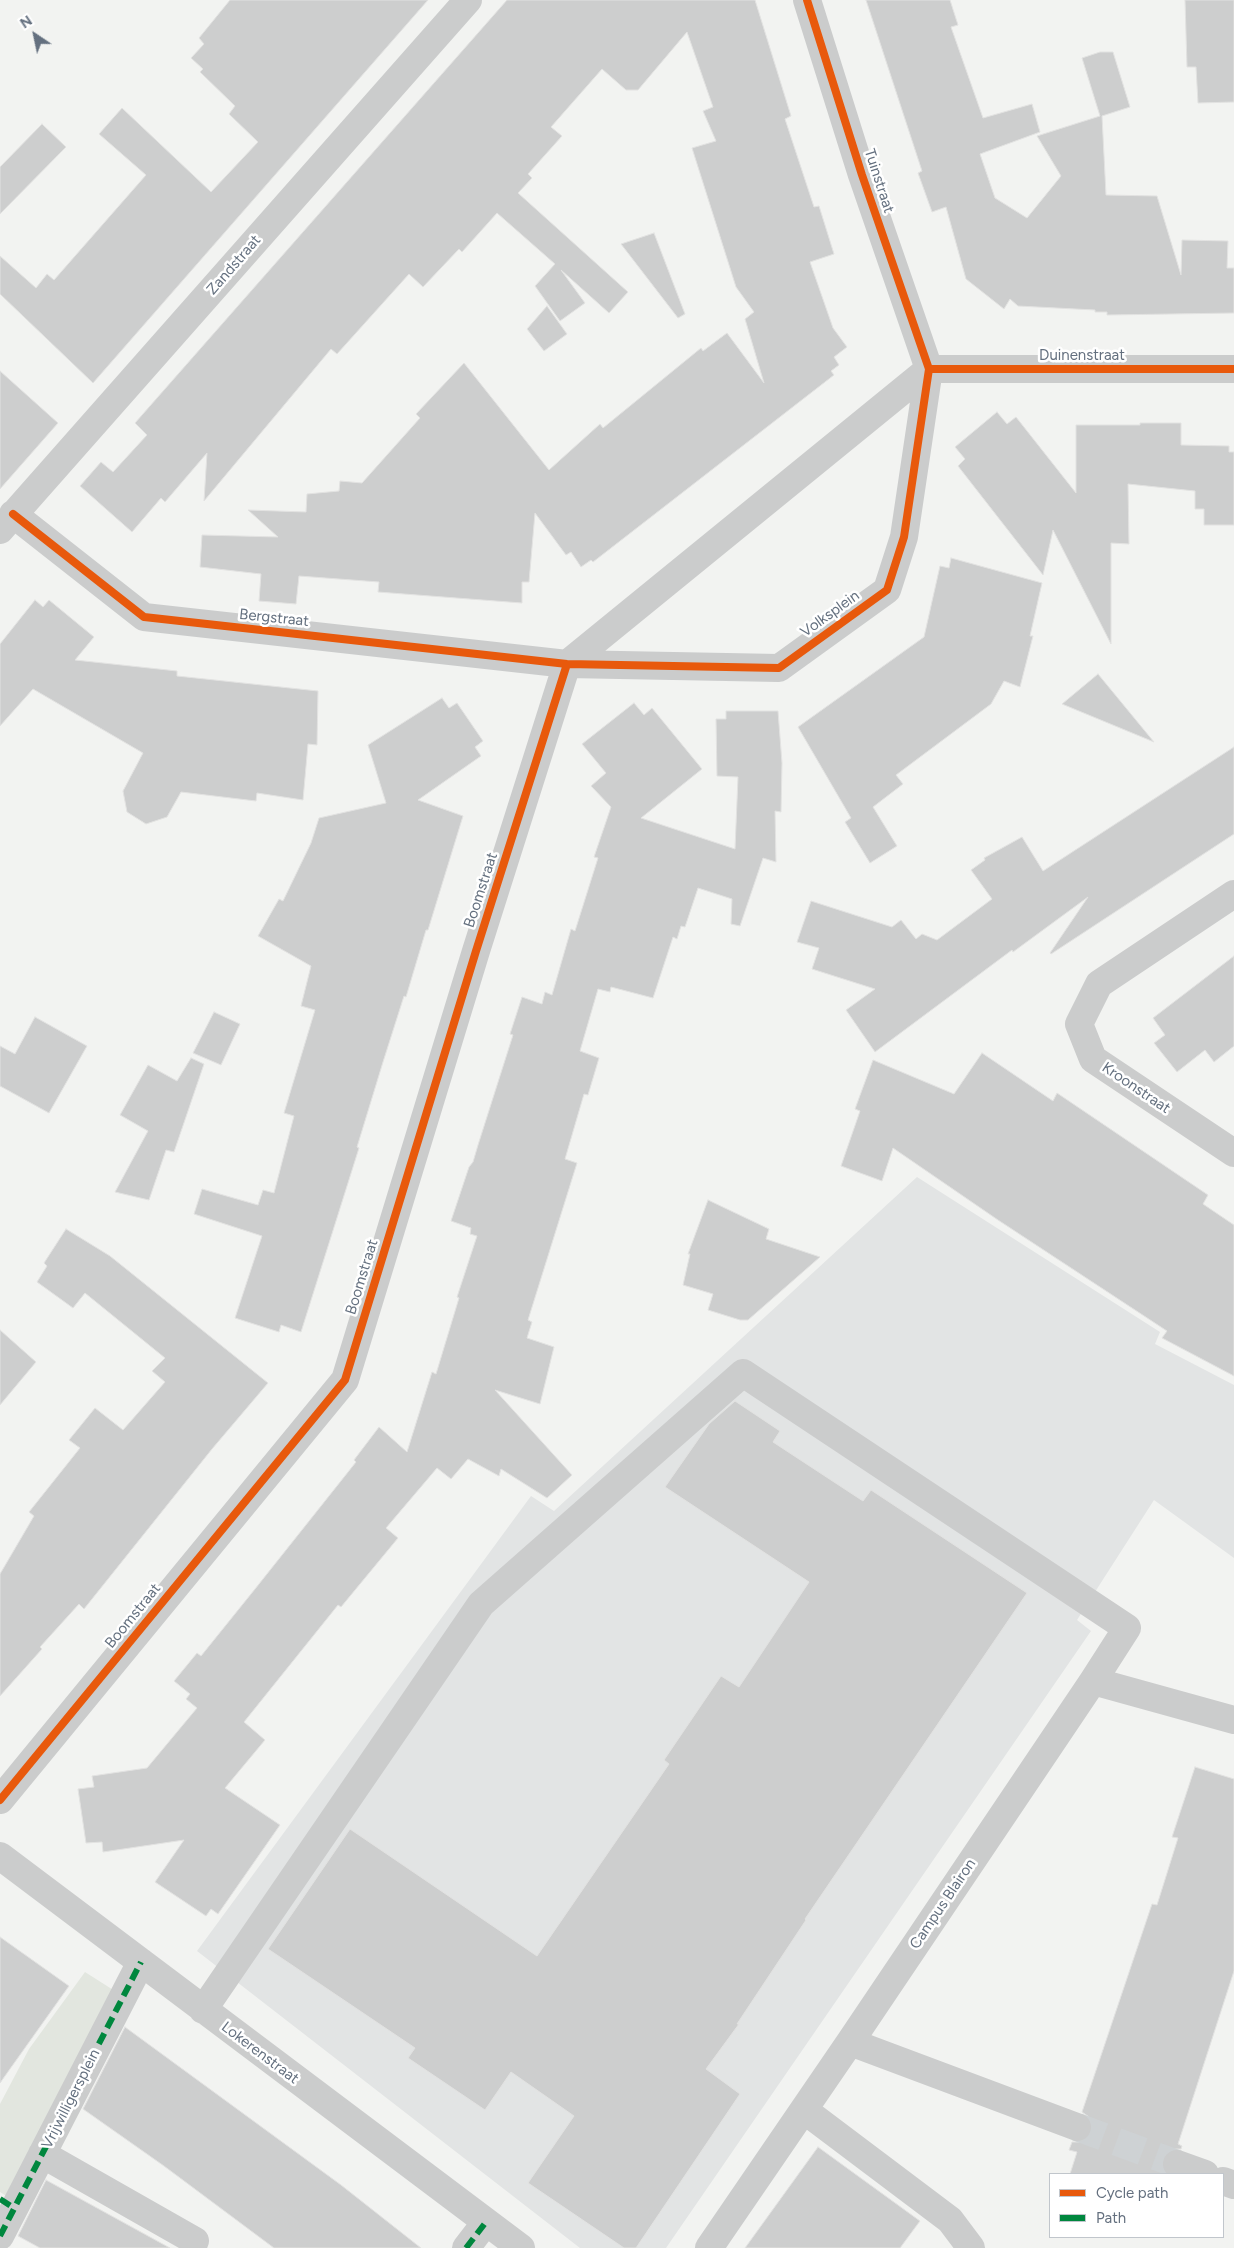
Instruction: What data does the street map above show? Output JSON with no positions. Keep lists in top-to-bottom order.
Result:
{
  "streets": {
    "street": [
      "Tuinstraat",
      "Zandstraat",
      "Duinenstraat",
      "Volksplein",
      "Bergstraat",
      "Boomstraat",
      "Kroonstraat",
      "Campus Blairon",
      "Lokerenstraat",
      "Vrijwilligersplein"
    ]
  },
  "crossings": [
    ["Tuinstraat", "Duinenstraat"],
    ["Tuinstraat", "Volksplein"],
    ["Zandstraat", "Bergstraat"],
    ["Duinenstraat", "Volksplein"],
    ["Volksplein", "Bergstraat"],
    ["Volksplein", "Boomstraat"],
    ["Bergstraat", "Boomstraat"],
    ["Campus Blairon", "Lokerenstraat"],
    ["Lokerenstraat", "Vrijwilligersplein"]
  ],
  "legend": ["Cycle path", "Path"],
  "north": "top left"
}
